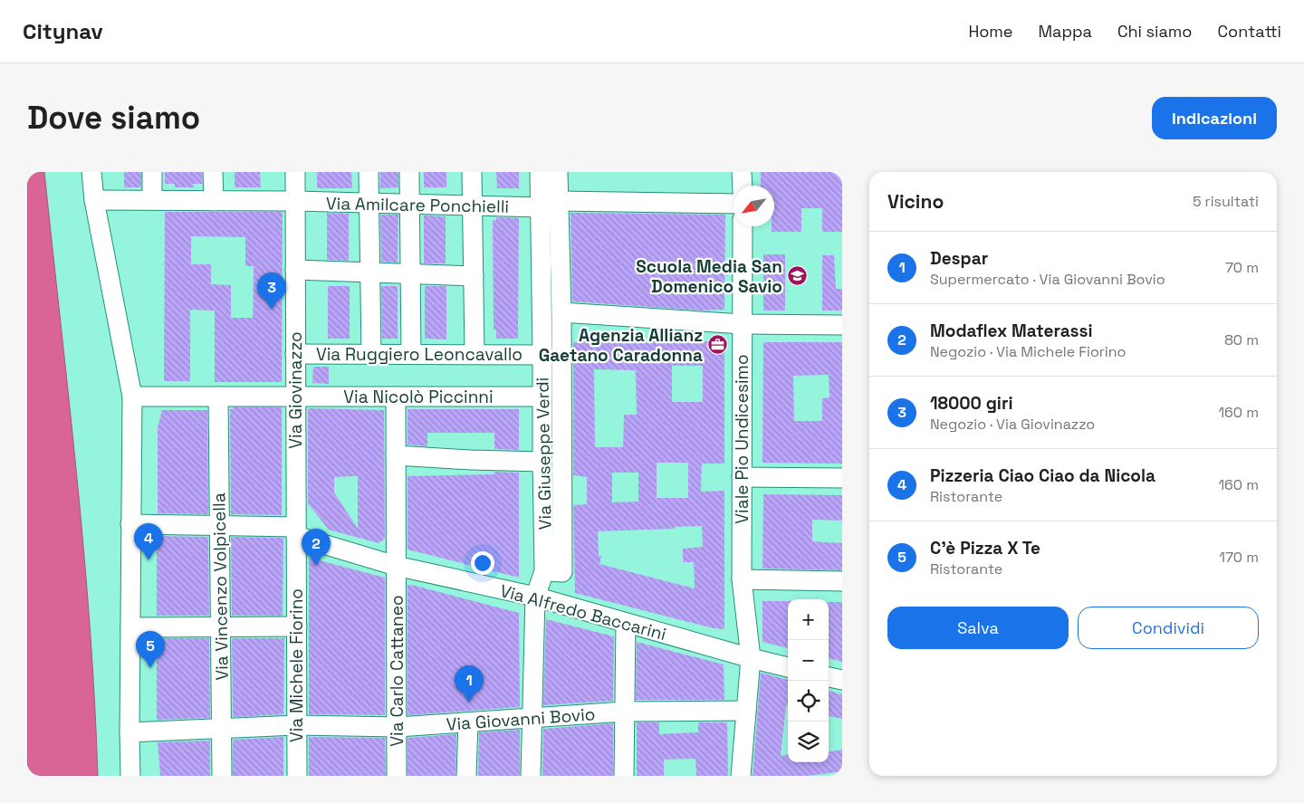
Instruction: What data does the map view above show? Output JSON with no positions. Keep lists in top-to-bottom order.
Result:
{
  "streets": {
    "street": [
      "Via Amilcare Ponchielli",
      "Via Ruggiero Leoncavallo",
      "Via Giovinazzo",
      "Via Nicolò Piccinni",
      "Viale Pio Undicesimo",
      "Via Giuseppe Verdi",
      "Via Vincenzo Volpicella",
      "Via Alfredo Baccarini",
      "Via Michele Fiorino",
      "Via Carlo Cattaneo",
      "Via Giovanni Bovio"
    ]
  },
  "crossings": [
    ["Via Amilcare Ponchielli", "Via Giovinazzo"],
    ["Via Amilcare Ponchielli", "Via Giuseppe Verdi"],
    ["Via Ruggiero Leoncavallo", "Via Giovinazzo"],
    ["Via Ruggiero Leoncavallo", "Via Giuseppe Verdi"],
    ["Via Giovinazzo", "Via Nicolò Piccinni"],
    ["Via Giovinazzo", "Via Alfredo Baccarini"],
    ["Via Giovinazzo", "Via Michele Fiorino"],
    ["Via Nicolò Piccinni", "Via Giuseppe Verdi"],
    ["Via Nicolò Piccinni", "Via Vincenzo Volpicella"],
    ["Via Nicolò Piccinni", "Via Carlo Cattaneo"],
    ["Viale Pio Undicesimo", "Via Alfredo Baccarini"],
    ["Viale Pio Undicesimo", "Via Giovanni Bovio"],
    ["Via Giuseppe Verdi", "Via Alfredo Baccarini"],
    ["Via Giuseppe Verdi", "Via Giovanni Bovio"],
    ["Via Vincenzo Volpicella", "Via Alfredo Baccarini"],
    ["Via Vincenzo Volpicella", "Via Giovanni Bovio"],
    ["Via Alfredo Baccarini", "Via Michele Fiorino"],
    ["Via Alfredo Baccarini", "Via Carlo Cattaneo"],
    ["Via Michele Fiorino", "Via Giovanni Bovio"],
    ["Via Carlo Cattaneo", "Via Giovanni Bovio"]
  ],
  "places": {
    "school or university": ["Scuola Media San Domenico Savio"],
    "office": ["Agenzia Allianz Gaetano Caradonna"]
  },
  "north": "bottom left",
  "page": {
    "header": "Citynav",
    "nav": [
      "Home",
      "Mappa",
      "Chi siamo",
      "Contatti"
    ],
    "buttons": [
      "Indicazioni",
      ["Salva", "Condividi"]
    ],
    "title": "Dove siamo",
    "heading": ["Vicino", "5 risultati"],
    "list": [
      {
        "mark": "1",
        "name": "Despar",
        "note": "Supermercato · Via Giovanni Bovio",
        "value": "70 m"
      },
      {
        "mark": "2",
        "name": "Modaflex Materassi",
        "note": "Negozio · Via Michele Fiorino",
        "value": "80 m"
      },
      {
        "mark": "3",
        "name": "18000 giri",
        "note": "Negozio · Via Giovinazzo",
        "value": "160 m"
      },
      {
        "mark": "4",
        "name": "Pizzeria Ciao Ciao da Nicola",
        "note": "Ristorante",
        "value": "160 m"
      },
      {
        "mark": "5",
        "name": "C'è Pizza X Te",
        "note": "Ristorante",
        "value": "170 m"
      }
    ],
    "pins": [
      "3",
      "4",
      "2",
      "5",
      "1"
    ],
    "map_buttons": ["+", "−"]
  }
}
